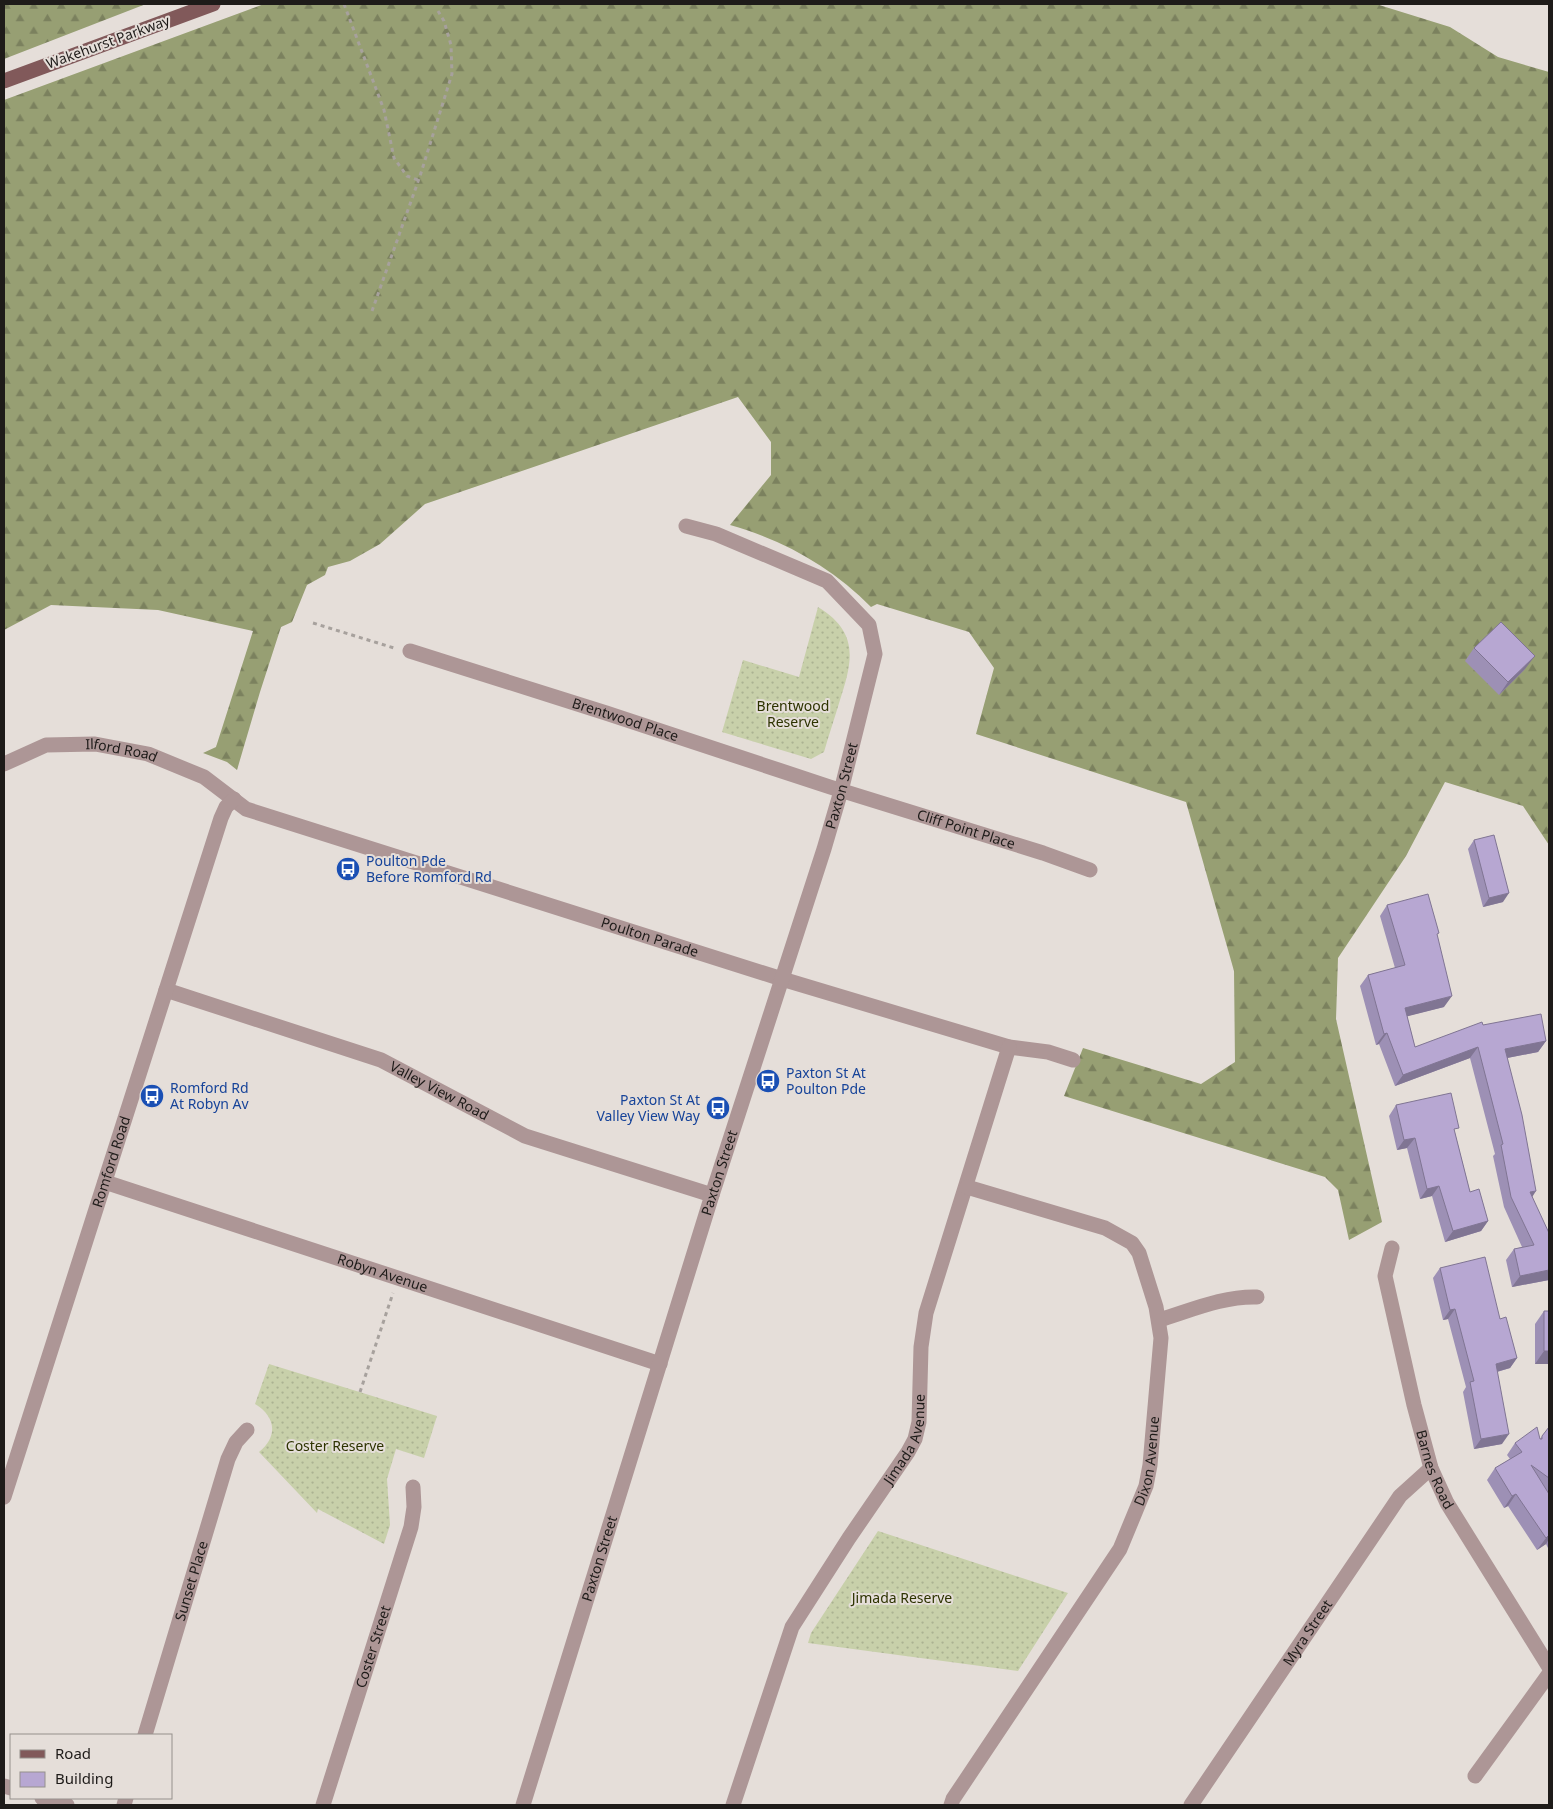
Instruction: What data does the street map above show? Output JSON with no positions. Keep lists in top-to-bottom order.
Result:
{
  "streets": {
    "main road": ["Wakehurst Parkway"],
    "street": [
      "Brentwood Place",
      "Ilford Road",
      "Paxton Street",
      "Cliff Point Place",
      "Poulton Parade",
      "Valley View Road",
      "Romford Road",
      "Robyn Avenue",
      "Jimada Avenue",
      "Dixon Avenue",
      "Barnes Road",
      "Sunset Place",
      "Myra Street",
      "Coster Street"
    ]
  },
  "crossings": [
    ["Brentwood Place", "Paxton Street"],
    ["Brentwood Place", "Cliff Point Place"],
    ["Ilford Road", "Poulton Parade"],
    ["Ilford Road", "Romford Road"],
    ["Paxton Street", "Cliff Point Place"],
    ["Paxton Street", "Poulton Parade"],
    ["Paxton Street", "Valley View Road"],
    ["Paxton Street", "Robyn Avenue"],
    ["Poulton Parade", "Romford Road"],
    ["Poulton Parade", "Jimada Avenue"],
    ["Valley View Road", "Romford Road"],
    ["Romford Road", "Robyn Avenue"],
    ["Jimada Avenue", "Dixon Avenue"],
    ["Barnes Road", "Myra Street"]
  ],
  "parks": ["Brentwood Reserve", "Coster Reserve", "Jimada Reserve"],
  "places": {
    "bus stop": [
      "Poulton Pde Before Romford Rd",
      "Paxton St At Poulton Pde",
      "Romford Rd At Robyn Av",
      "Paxton St At Valley View Way"
    ]
  },
  "legend": ["Road", "Building"]
}
